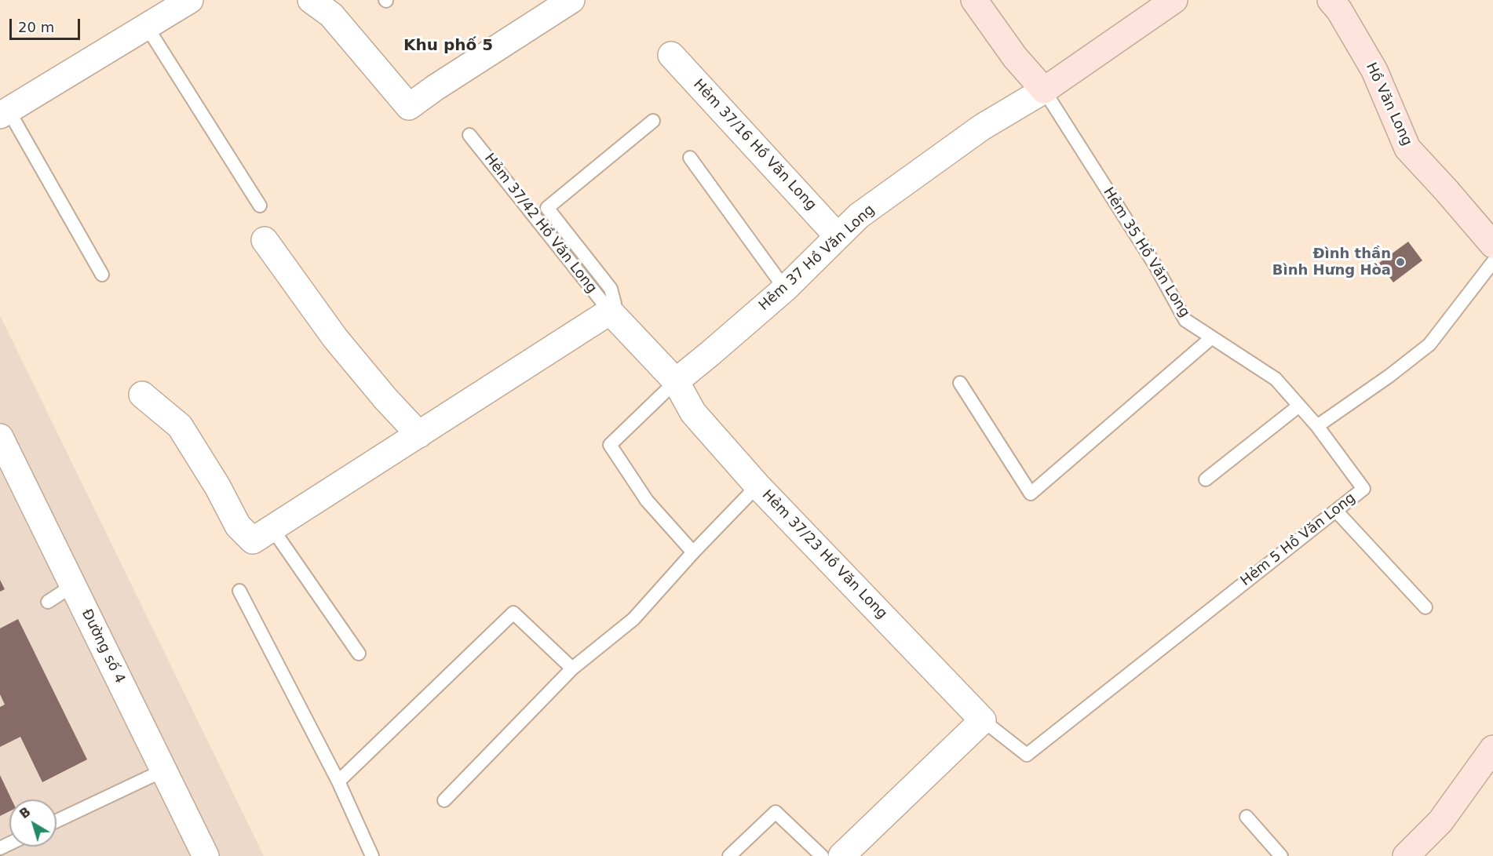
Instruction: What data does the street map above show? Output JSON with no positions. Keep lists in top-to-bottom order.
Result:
{
  "streets": {
    "street": [
      "Hồ Văn Long",
      "Hẻm 37/16 Hồ Văn Long",
      "Hẻm 37 Hồ Văn Long",
      "Hẻm 37/23 Hồ Văn Long",
      "Đường số 4"
    ],
    "lane": ["Hẻm 37/42 Hồ Văn Long", "Hẻm 35 Hồ Văn Long", "Hẻm 5 Hồ Văn Long"]
  },
  "crossings": [
    ["Hẻm 37/16 Hồ Văn Long", "Hẻm 37 Hồ Văn Long"],
    ["Hẻm 35 Hồ Văn Long", "Hẻm 37 Hồ Văn Long"],
    ["Hẻm 35 Hồ Văn Long", "Hẻm 5 Hồ Văn Long"],
    ["Hẻm 37 Hồ Văn Long", "Hẻm 37/23 Hồ Văn Long"],
    ["Hẻm 5 Hồ Văn Long", "Hẻm 37/23 Hồ Văn Long"]
  ],
  "districts": ["Khu phố 5"],
  "places": ["Đình thần Bình Hưng Hòa"],
  "scale_bar": "20 m",
  "north": "top left"
}
